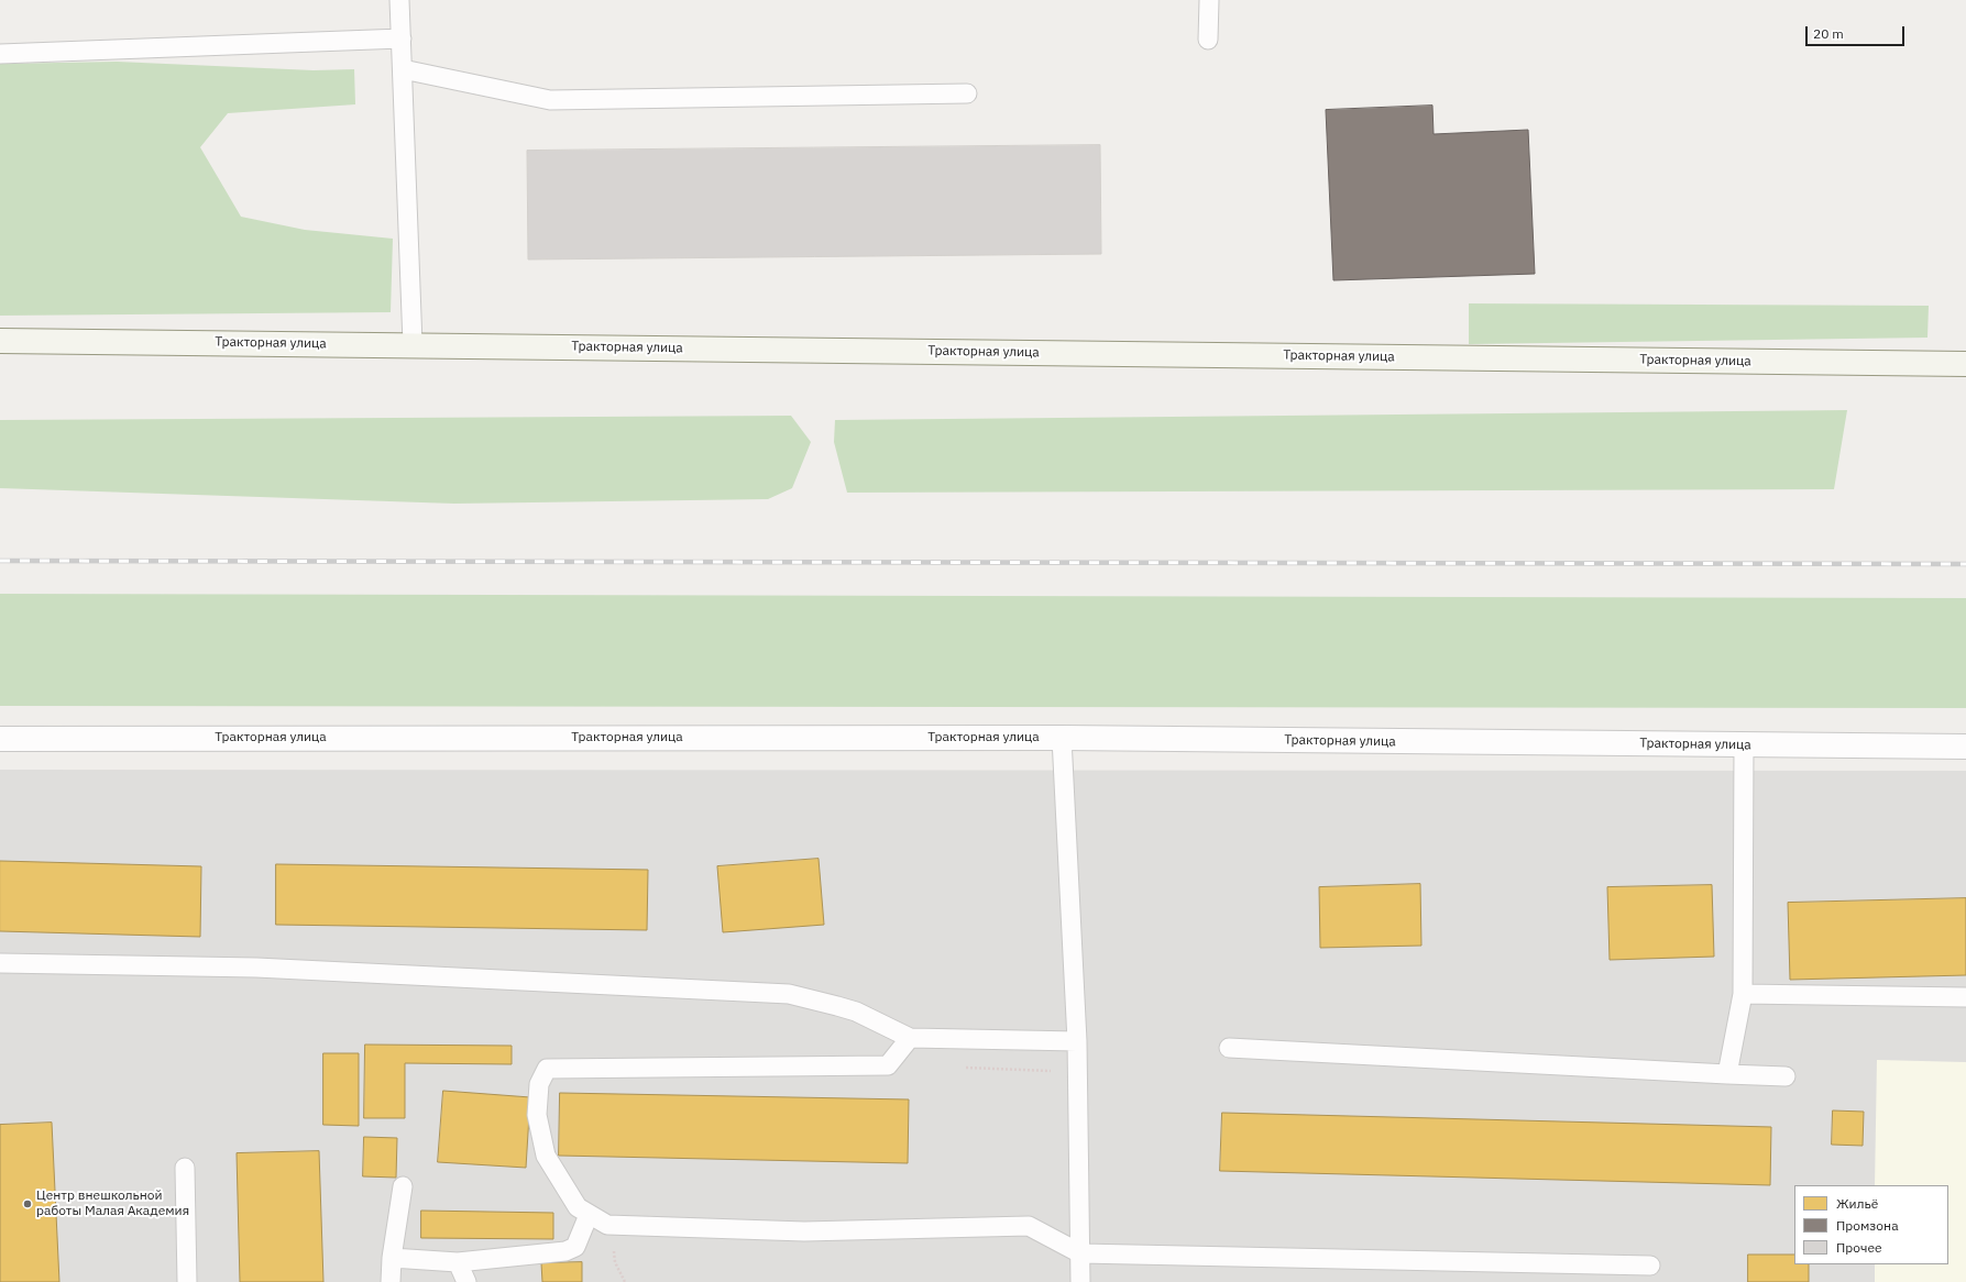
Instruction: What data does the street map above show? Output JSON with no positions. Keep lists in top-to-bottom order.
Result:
{
  "streets": {
    "street": ["Тракторная улица"]
  },
  "places": ["Центр внешкольной работы Малая Академия"],
  "legend": ["Жильё", "Промзона", "Прочее"],
  "scale_bar": "20 m"
}
